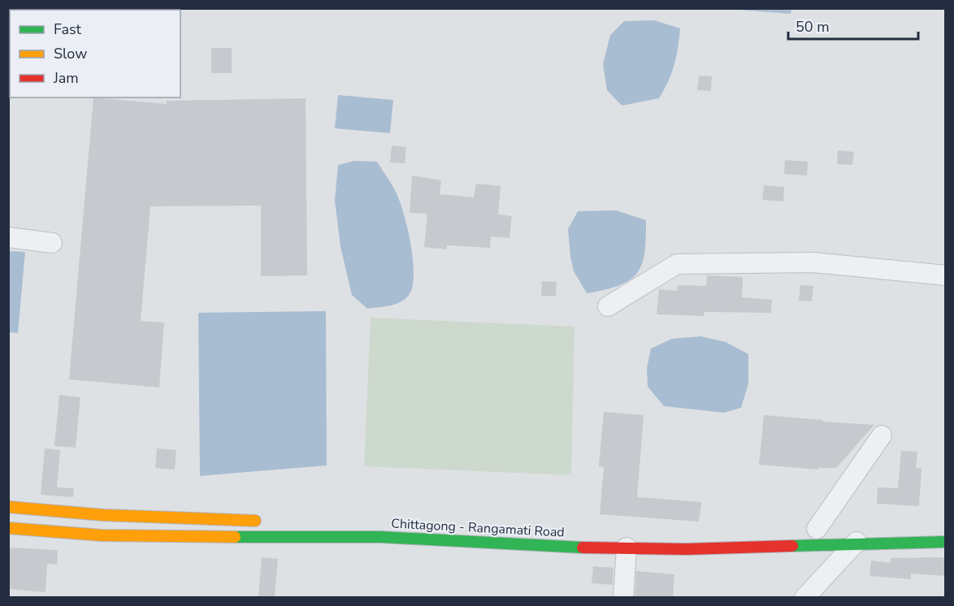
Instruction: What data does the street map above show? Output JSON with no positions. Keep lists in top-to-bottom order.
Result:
{
  "streets": {
    "highway": ["Chittagong - Rangamati Road"]
  },
  "legend": ["Fast", "Slow", "Jam"],
  "scale_bar": "50 m"
}
